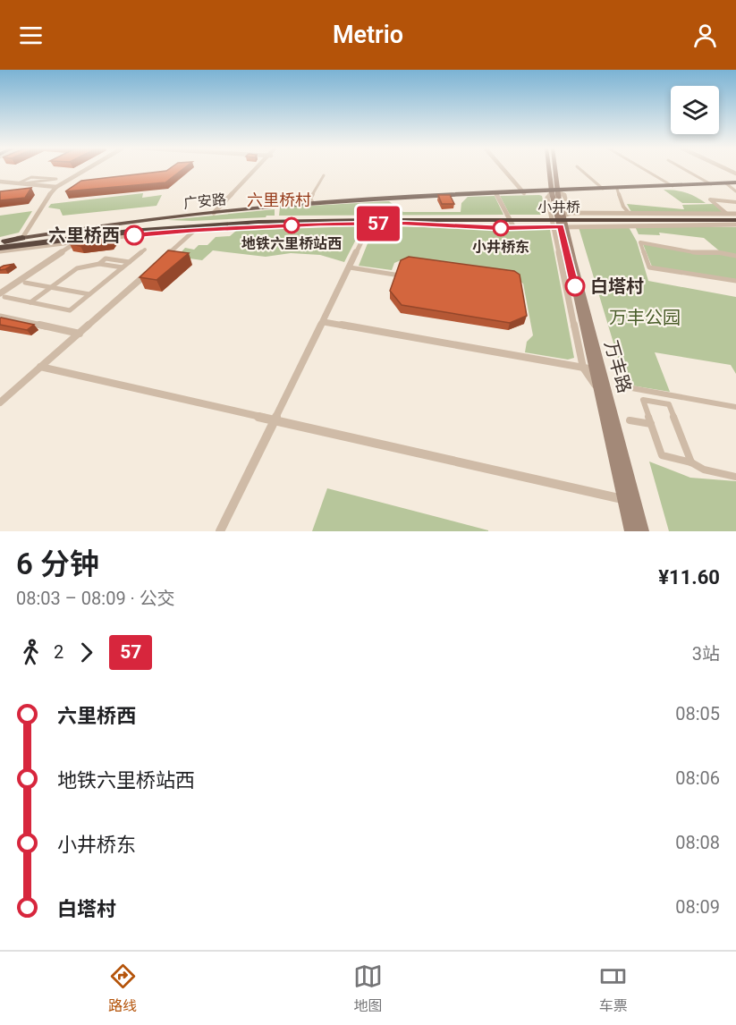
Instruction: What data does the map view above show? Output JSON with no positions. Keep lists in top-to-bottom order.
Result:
{
  "streets": {
    "highway": ["广安路", "小井桥"],
    "main road": ["万丰路"]
  },
  "crossings": [
    ["广安路", "万丰路"]
  ],
  "districts": ["六里桥村"],
  "parks": ["万丰公园"],
  "places": [
    "地铁六里桥站西",
    "小井桥东",
    "六里桥西",
    "白塔村"
  ],
  "lines": ["bus line 57"],
  "page": {
    "header": "Metrio",
    "on_map": "57",
    "heading": ["6 分钟", "08:03 – 08:09 · 公交", "¥11.60"],
    "legs": ["2", "57", "3站"],
    "list": [
      {
        "name": "六里桥西",
        "value": "08:05"
      },
      {
        "name": "地铁六里桥站西",
        "value": "08:06"
      },
      {
        "name": "小井桥东",
        "value": "08:08"
      },
      {
        "name": "白塔村",
        "value": "08:09"
      }
    ],
    "tabs": ["路线", "地图", "车票"]
  }
}
